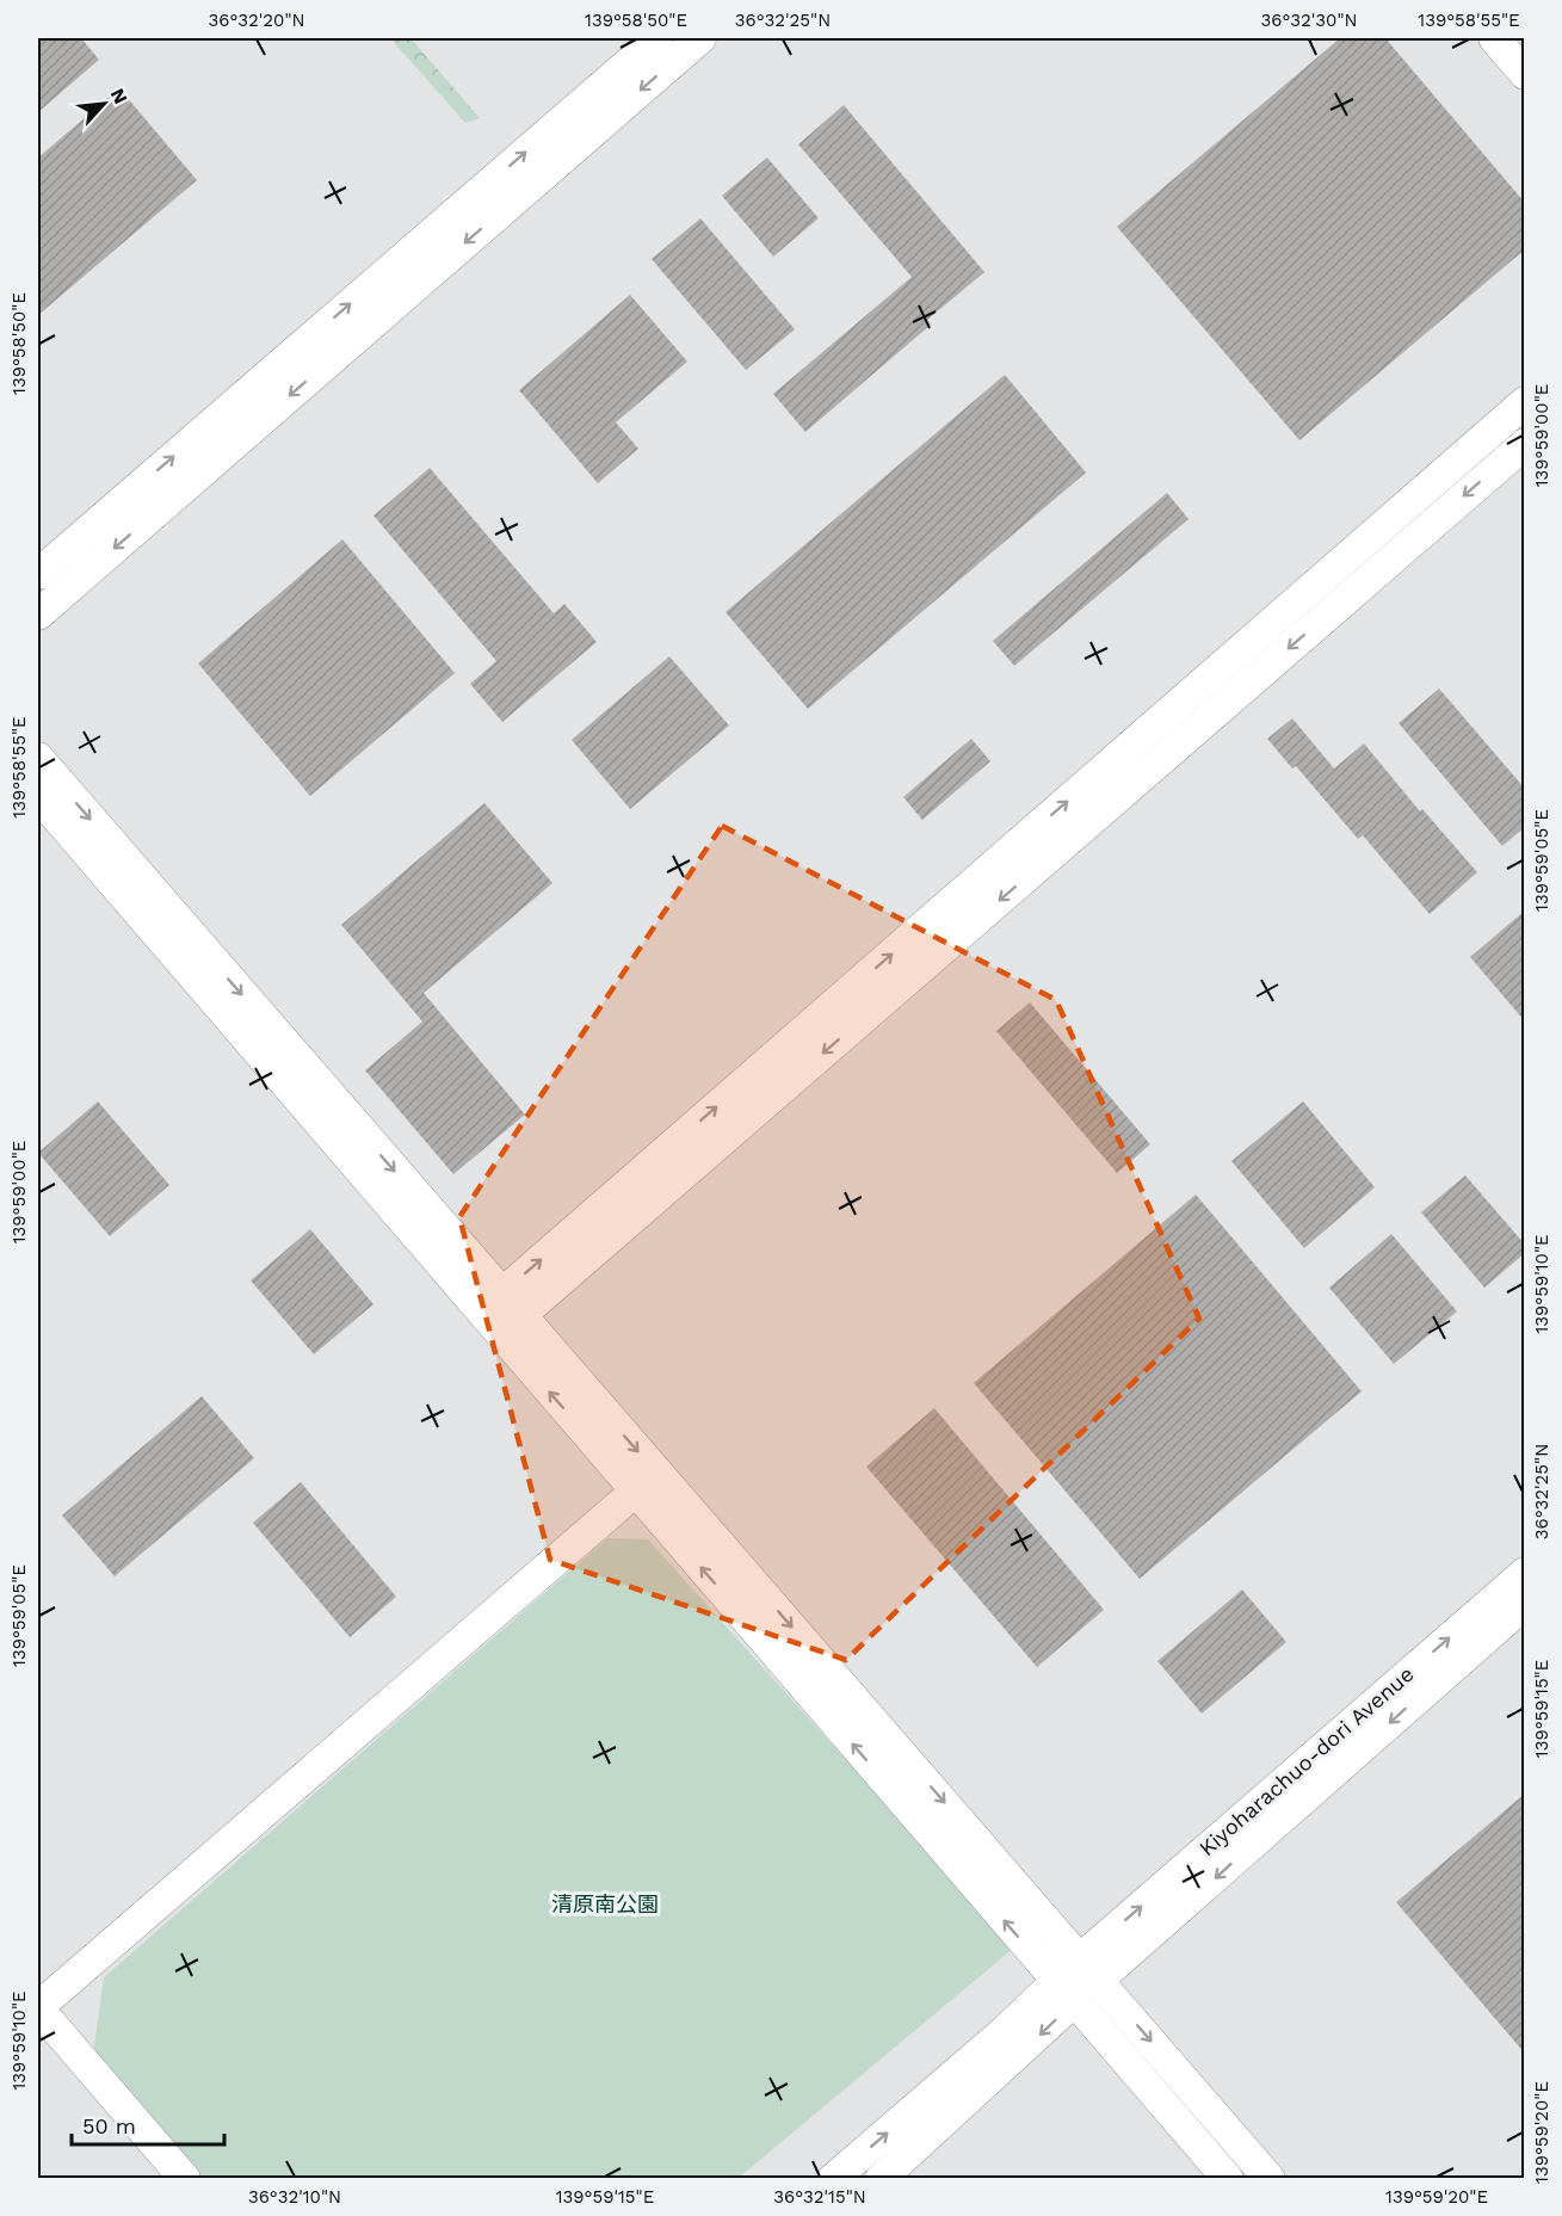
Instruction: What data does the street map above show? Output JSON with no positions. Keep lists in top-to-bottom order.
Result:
{
  "streets": {
    "street": ["Kiyoharachuo-dori Avenue"]
  },
  "parks": ["清原南公園"],
  "scale_bar": "50 m",
  "north": "top right",
  "coordinates": [
    "36°32'20\"N",
    "139°58'50\"E",
    "36°32'25\"N",
    "36°32'30\"N",
    "139°58'55\"E",
    "139°59'00\"E",
    "139°59'05\"E",
    "139°59'10\"E",
    "139°59'15\"E",
    "139°59'20\"E",
    "36°32'10\"N",
    "36°32'15\"N"
  ]
}
